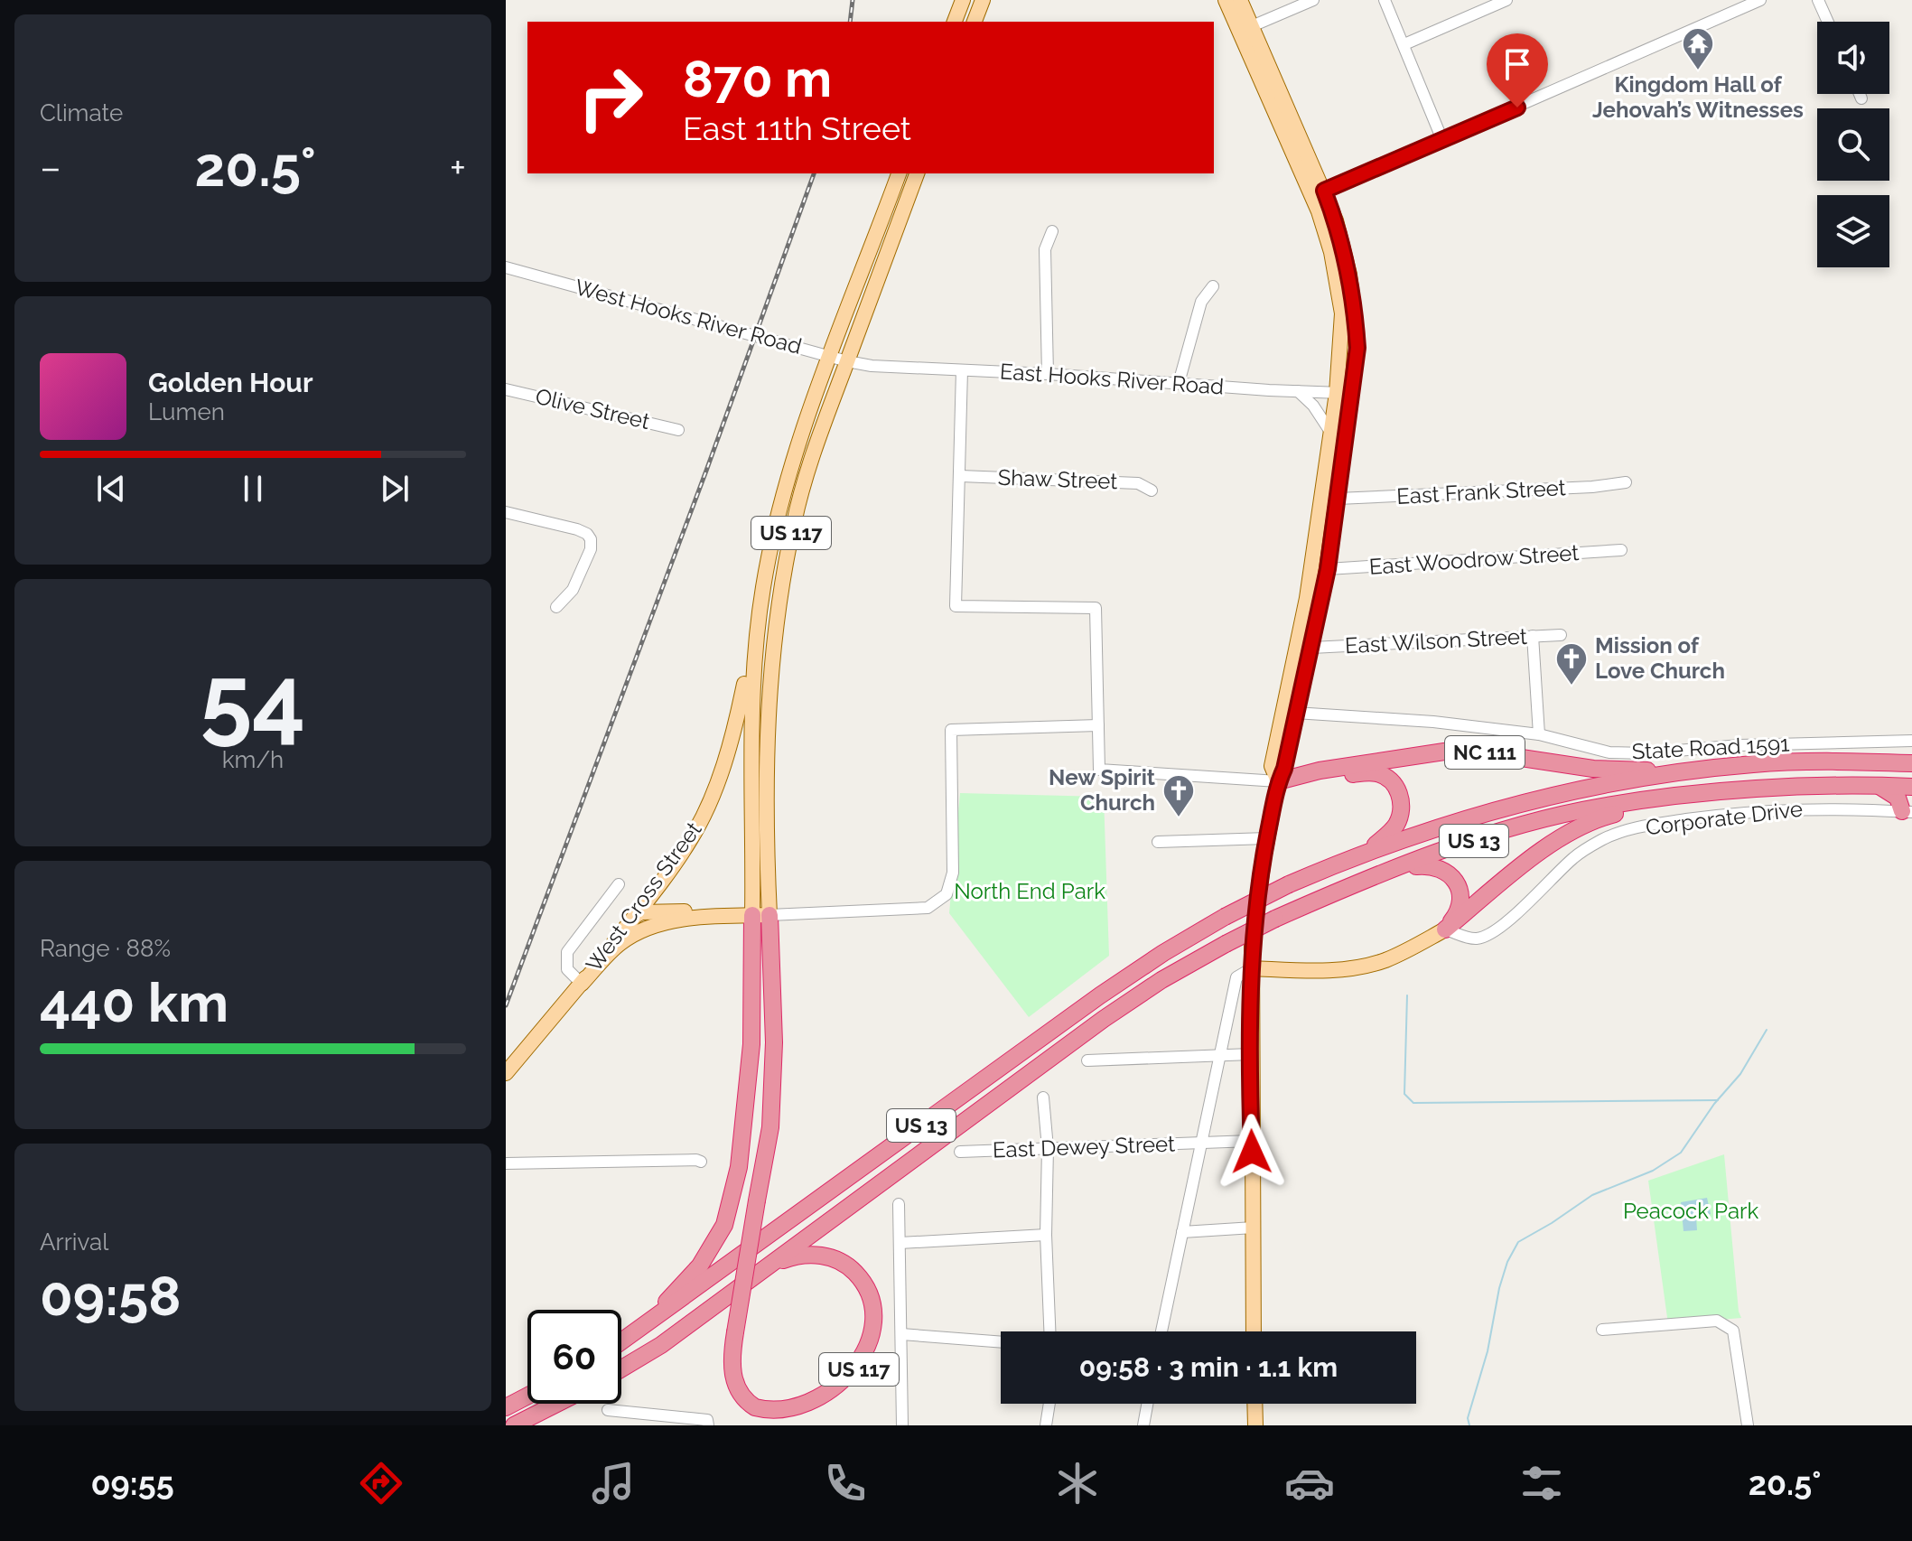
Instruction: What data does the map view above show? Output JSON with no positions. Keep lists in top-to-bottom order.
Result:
{
  "streets": {
    "highway": ["US 117", "NC 111", "US 13"],
    "main road": ["West Cross Street"],
    "street": [
      "West Hooks River Road",
      "East Hooks River Road",
      "Olive Street",
      "Shaw Street",
      "East Frank Street",
      "East Woodrow Street",
      "East Wilson Street",
      "State Road 1591",
      "Corporate Drive",
      "East Dewey Street"
    ]
  },
  "crossings": [
    ["West Hooks River Road", "East Hooks River Road"],
    ["West Hooks River Road", "US 117"],
    ["US 117", "US 13"],
    ["US 117", "West Cross Street"],
    ["NC 111", "US 13"]
  ],
  "parks": ["North End Park", "Peacock Park"],
  "places": {
    "temple": ["Kingdom Hall of Jehovah’s Witnesses"],
    "church": ["Mission of Love Church", "New Spirit Church"]
  },
  "page": {
    "tile": [
      "Climate",
      ["54", "km/h"],
      ["Range · 88%", "440 km"],
      ["Arrival", "09:58"]
    ],
    "turn": ["870 m", "East 11th Street"],
    "heat": ["−", "20.5°", "+"],
    "song": ["Golden Hour", "Lumen"],
    "limit": "60",
    "trip": "09:58 · 3 min · 1.1 km",
    "tabs": ["09:55", "20.5°"]
  }
}
